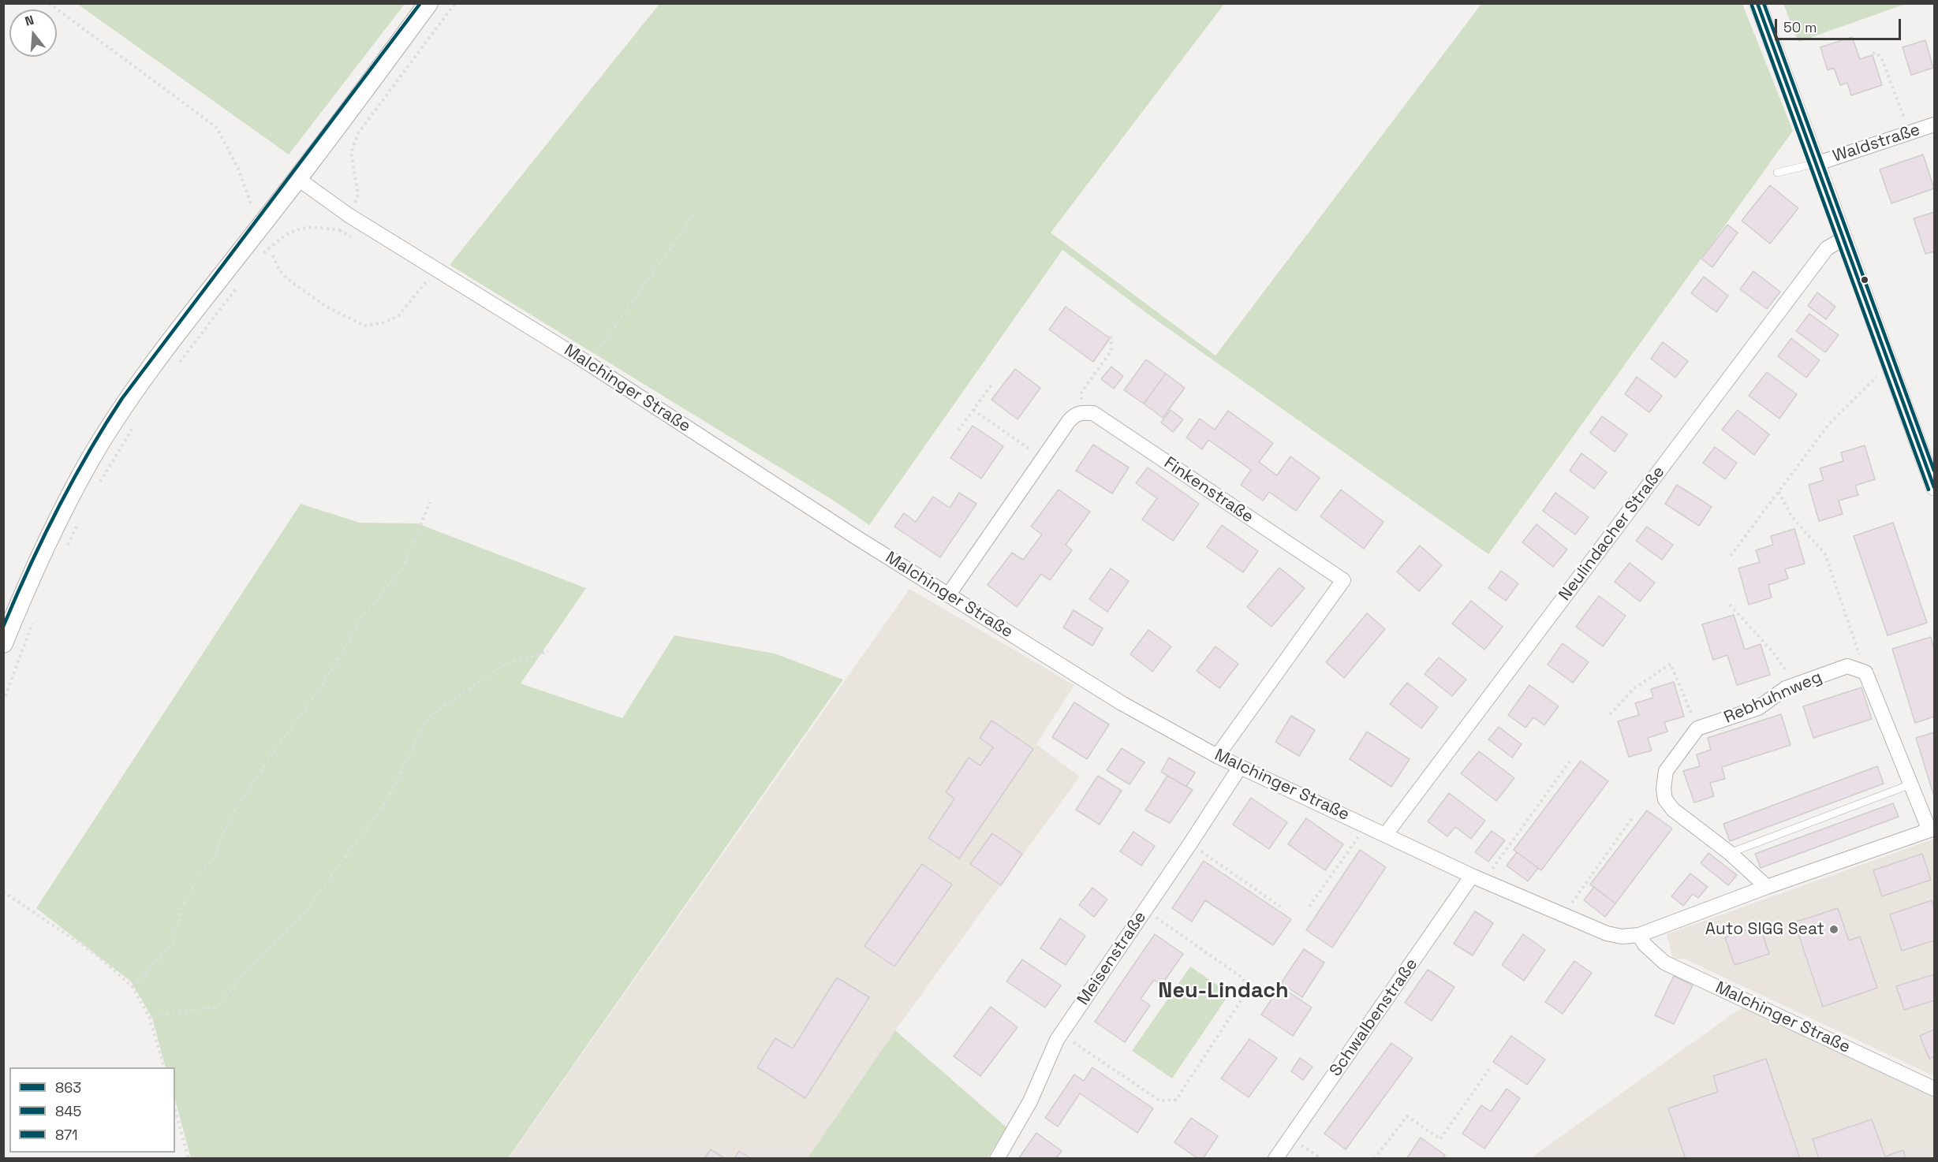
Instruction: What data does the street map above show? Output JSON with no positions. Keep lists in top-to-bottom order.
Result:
{
  "streets": {
    "street": [
      "Waldstraße",
      "Malchinger Straße",
      "Finkenstraße",
      "Neulindacher Straße",
      "Rebhuhnweg",
      "Meisenstraße",
      "Schwalbenstraße"
    ]
  },
  "crossings": [
    ["Malchinger Straße", "Finkenstraße"],
    ["Malchinger Straße", "Neulindacher Straße"],
    ["Malchinger Straße", "Meisenstraße"],
    ["Malchinger Straße", "Schwalbenstraße"]
  ],
  "districts": ["Neu-Lindach"],
  "places": ["Auto SIGG Seat"],
  "lines": ["transit line 863", "transit line 871", "transit line 845"],
  "legend": ["863", "845", "871"],
  "scale_bar": "50 m",
  "north": "top"
}
